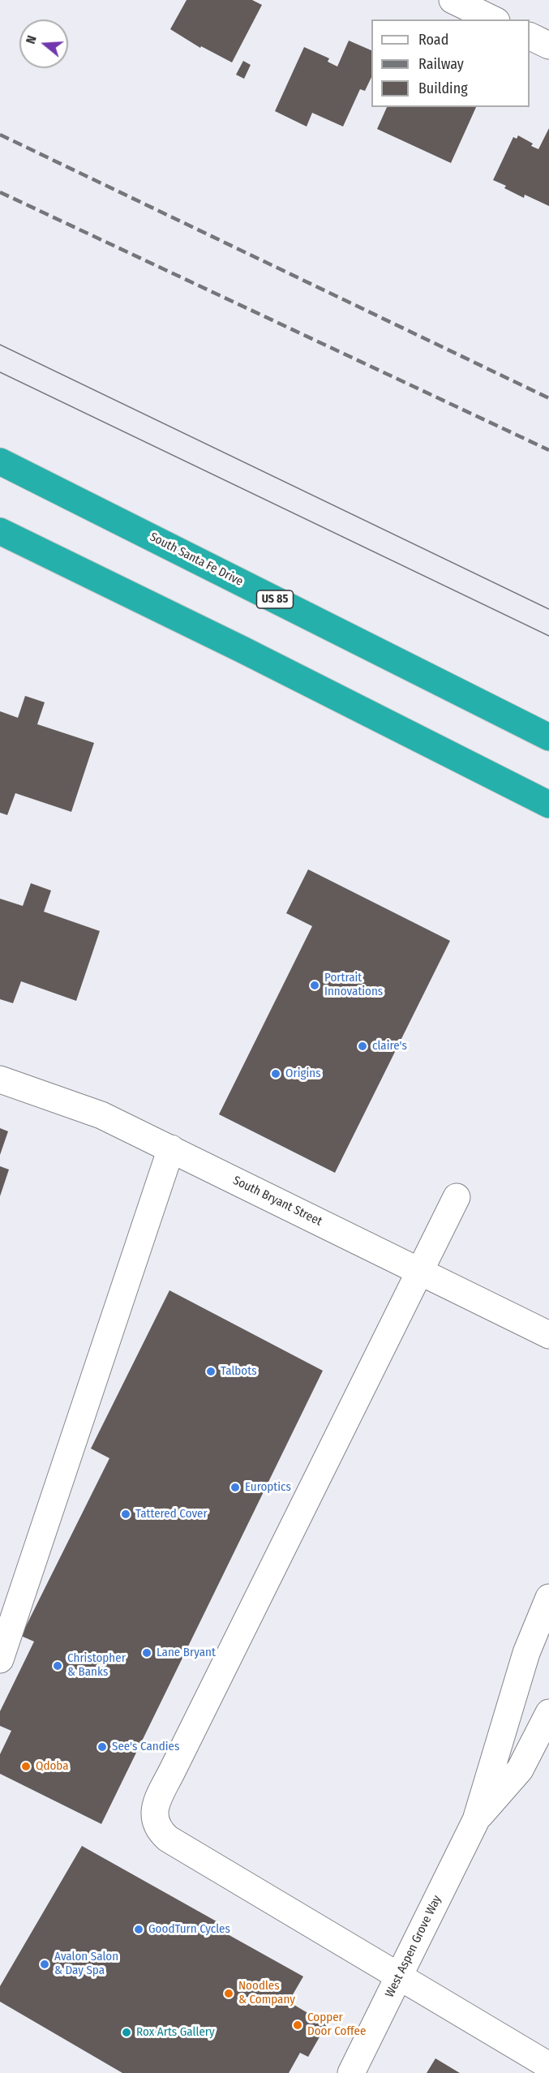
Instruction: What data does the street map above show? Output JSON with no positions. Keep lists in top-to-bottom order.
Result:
{
  "streets": {
    "highway": ["South Santa Fe Drive", "US 85"],
    "street": ["South Bryant Street", "West Aspen Grove Way"]
  },
  "places": [
    "Portrait Innovations",
    "claire's",
    "Origins",
    "Talbots",
    "Europtics",
    "Tattered Cover",
    "Lane Bryant",
    "Christopher & Banks",
    "See's Candies",
    "Qdoba",
    "GoodTurn Cycles",
    "Avalon Salon & Day Spa",
    "Noodles & Company",
    "Copper Door Coffee",
    "Rox Arts Gallery"
  ],
  "legend": ["Road", "Railway", "Building"],
  "north": "left"
}
